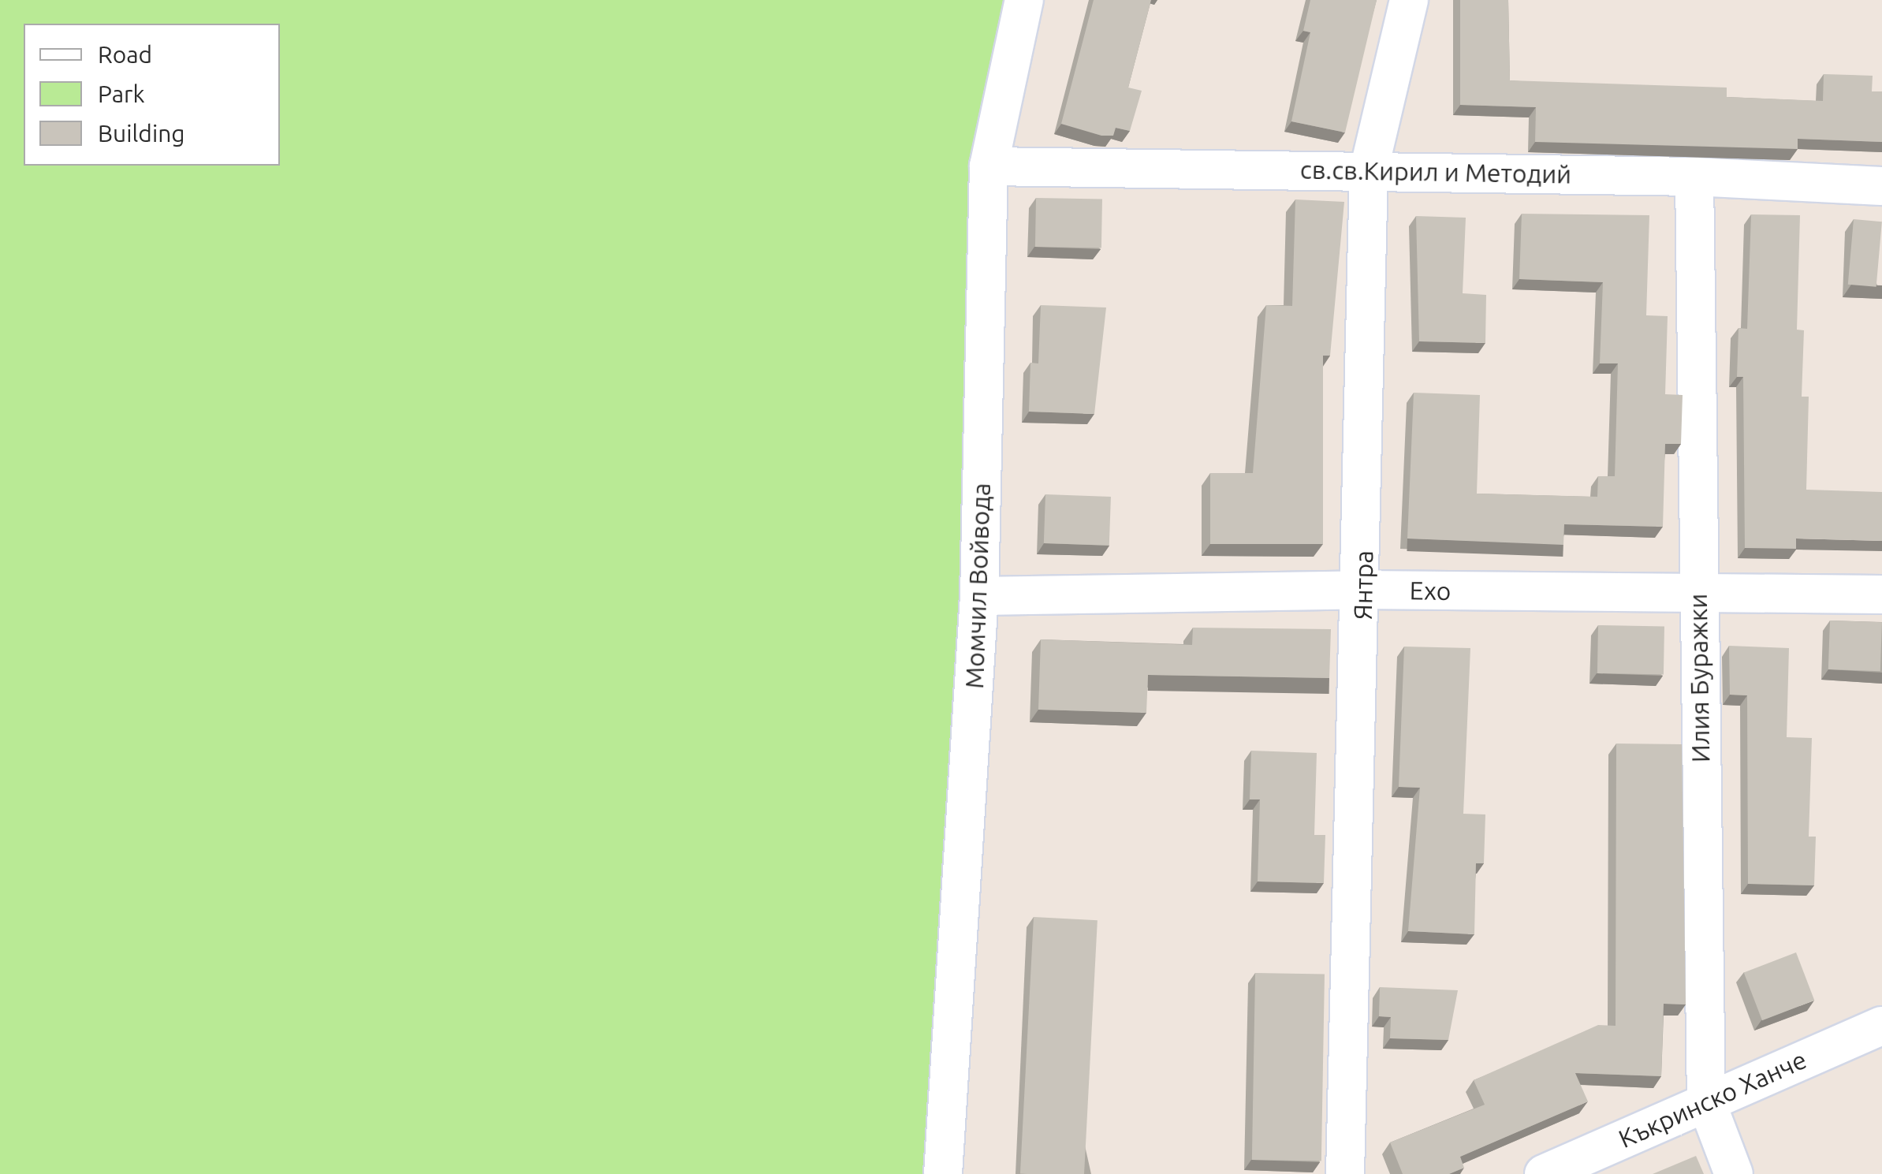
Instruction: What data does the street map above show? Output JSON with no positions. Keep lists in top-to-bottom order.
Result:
{
  "streets": {
    "street": [
      "св.св.Кирил и Методий",
      "Янтра",
      "Момчил Войвода",
      "Ехо",
      "Илия Буражки",
      "Къкринско Ханче"
    ]
  },
  "crossings": [
    ["св.св.Кирил и Методий", "Янтра"],
    ["св.св.Кирил и Методий", "Момчил Войвода"],
    ["св.св.Кирил и Методий", "Илия Буражки"],
    ["Янтра", "Ехо"],
    ["Момчил Войвода", "Ехо"],
    ["Ехо", "Илия Буражки"],
    ["Илия Буражки", "Къкринско Ханче"]
  ],
  "legend": ["Road", "Park", "Building"]
}
